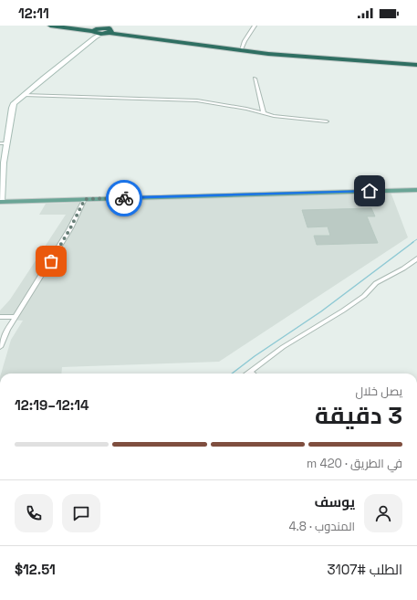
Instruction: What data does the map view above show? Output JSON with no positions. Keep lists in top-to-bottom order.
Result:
{
  "page": {
    "status": "12:11",
    "heading": ["3 دقيقة", "يصل خلال", "12:14–12:19"],
    "panel": [
      "يوسف",
      "المندوب · 4.8",
      "الطلب #3107",
      "$12.51"
    ],
    "bar": "في الطريق · 420 m"
  }
}
